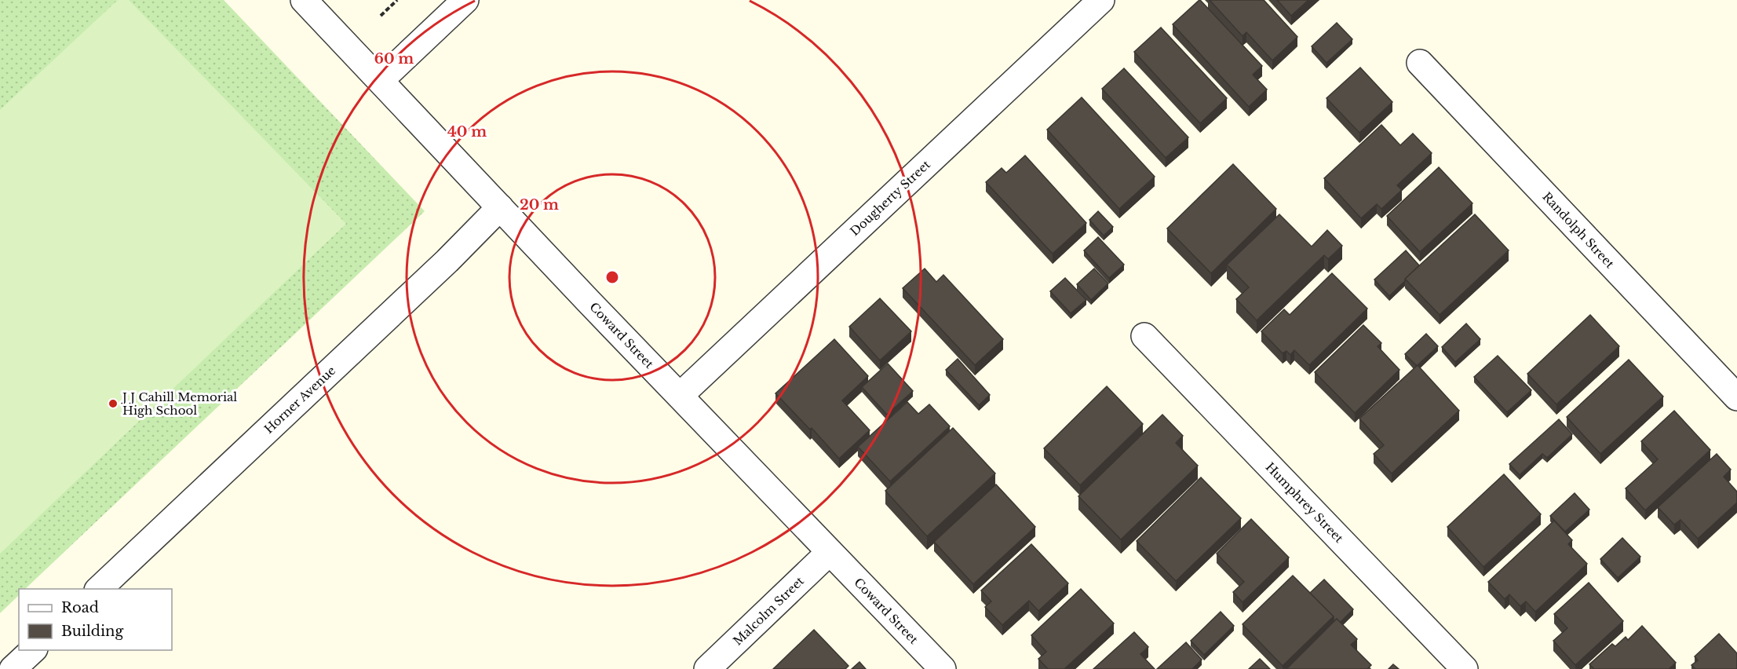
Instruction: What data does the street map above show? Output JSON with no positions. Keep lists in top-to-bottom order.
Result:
{
  "streets": {
    "street": [
      "Dougherty Street",
      "Randolph Street",
      "Coward Street",
      "Horner Avenue",
      "Humphrey Street",
      "Malcolm Street"
    ]
  },
  "crossings": [
    ["Dougherty Street", "Coward Street"],
    ["Coward Street", "Horner Avenue"],
    ["Coward Street", "Malcolm Street"]
  ],
  "places": ["J J Cahill Memorial High School"],
  "legend": ["Road", "Building"],
  "rings": ["60 m", "40 m", "20 m"]
}
